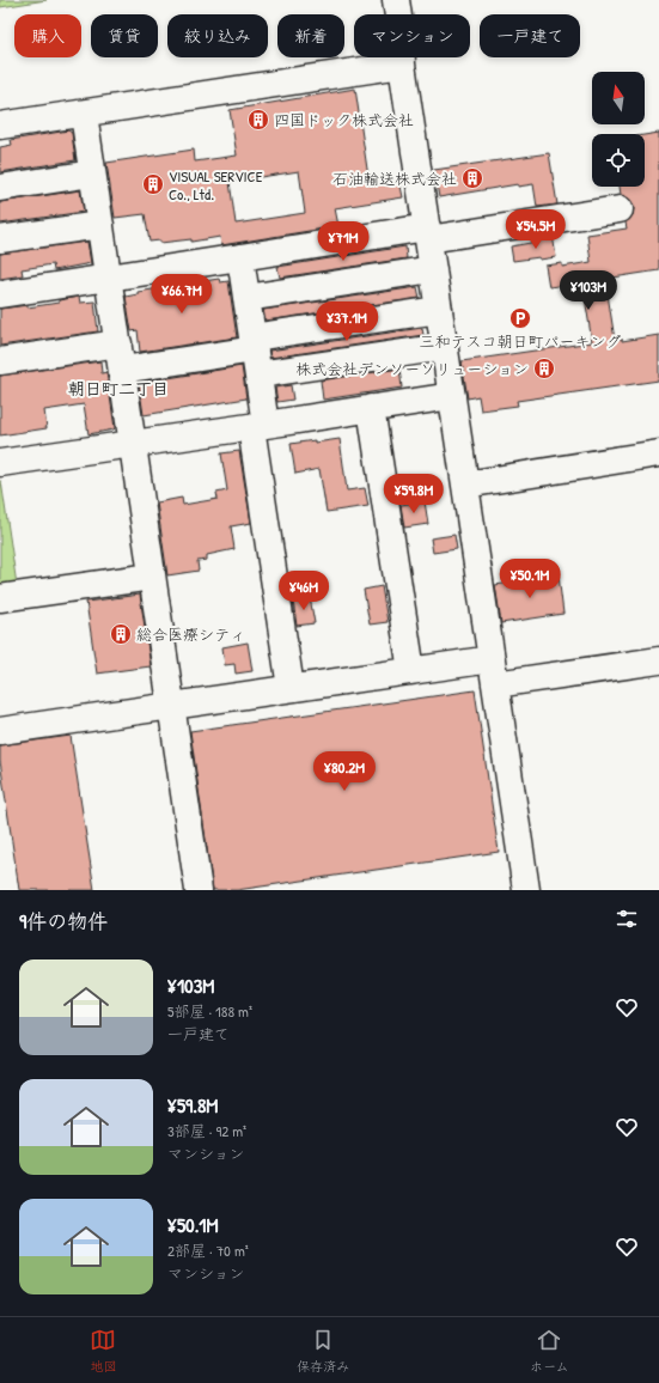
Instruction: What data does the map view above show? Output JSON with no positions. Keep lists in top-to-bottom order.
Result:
{
  "districts": ["朝日町二丁目"],
  "places": {
    "building": [
      "四国ドック株式会社",
      "石油輸送株式会社",
      "VISUAL SERVICE Co., Ltd.",
      "株式会社デンソーソリューション",
      "総合医療シティ"
    ],
    "parking": ["三和テスコ朝日町パーキング"]
  },
  "north": "top",
  "page": {
    "chip": [
      "購入",
      "賃貸",
      "絞り込み",
      "新着",
      "マンション",
      "一戸建て"
    ],
    "price": [
      "¥54.5M",
      "¥71M",
      "¥103M",
      "¥66.7M",
      "¥37.1M",
      "¥59.8M",
      "¥50.1M",
      "¥46M",
      "¥80.2M"
    ],
    "heading": "9件の物件",
    "list": [
      {
        "name": "¥103M",
        "note": "5部屋 · 188 m² · 一戸建て"
      },
      {
        "name": "¥59.8M",
        "note": "3部屋 · 92 m² · マンション"
      },
      {
        "name": "¥50.1M",
        "note": "2部屋 · 70 m² · マンション"
      }
    ],
    "tabs": ["地図", "保存済み", "ホーム"]
  }
}
